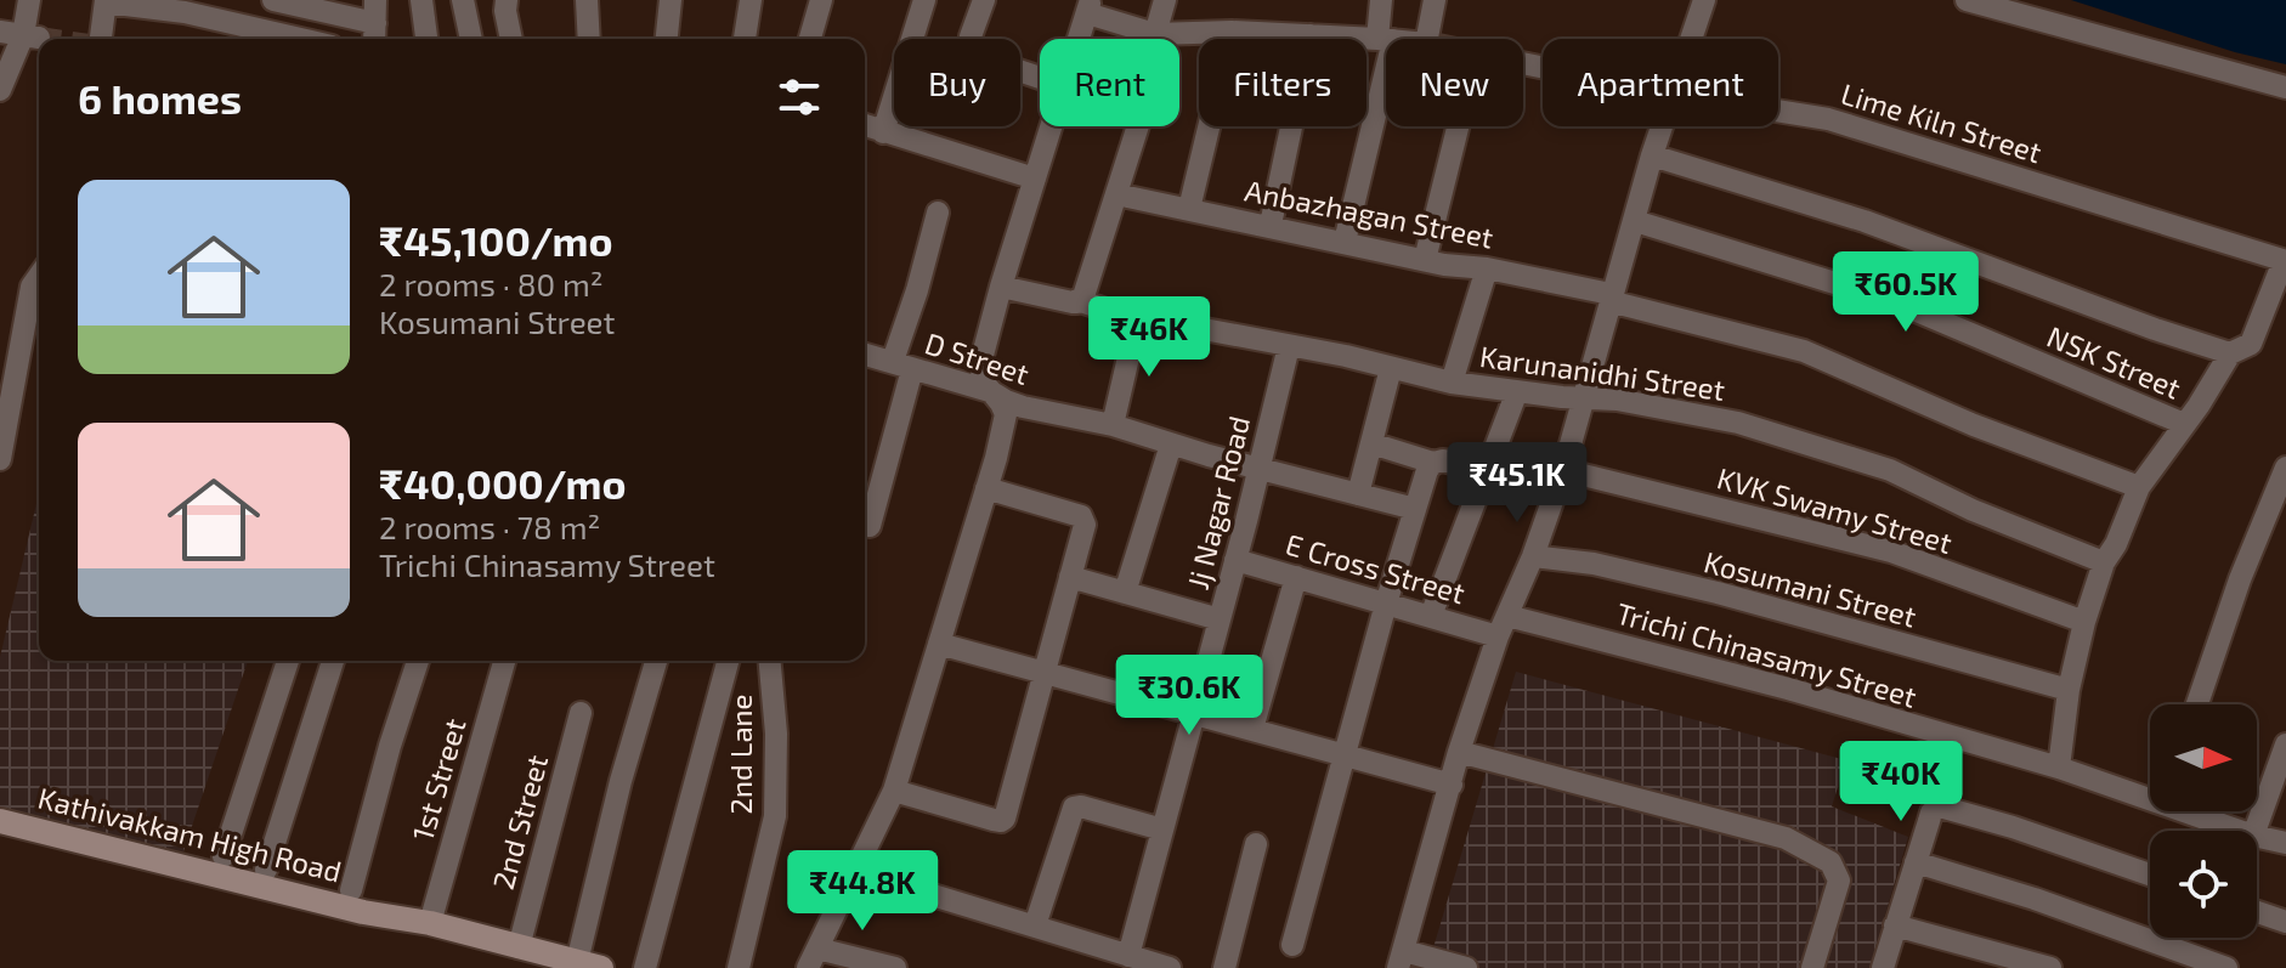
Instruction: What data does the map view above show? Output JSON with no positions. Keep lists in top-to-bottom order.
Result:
{
  "streets": {
    "main road": ["Kathivakkam High Road"],
    "street": [
      "Lime Kiln Street",
      "Anbazhagan Street",
      "D Street",
      "NSK Street",
      "Karunanidhi Street",
      "Jj Nagar Road",
      "KVK Swamy Street",
      "E Cross Street",
      "Kosumani Street",
      "Trichi Chinasamy Street",
      "2nd Lane",
      "1st Street",
      "2nd Street"
    ]
  },
  "crossings": [
    ["D Street", "Jj Nagar Road"],
    ["Karunanidhi Street", "Jj Nagar Road"],
    ["Jj Nagar Road", "E Cross Street"],
    ["E Cross Street", "Trichi Chinasamy Street"],
    ["1st Street", "Kathivakkam High Road"],
    ["2nd Street", "Kathivakkam High Road"]
  ],
  "north": "right",
  "page": {
    "chip": [
      "Buy",
      "Rent",
      "Filters",
      "New",
      "Apartment"
    ],
    "heading": "6 homes",
    "list": [
      {
        "name": "₹45,100/mo",
        "note": "2 rooms · 80 m² · Kosumani Street"
      },
      {
        "name": "₹40,000/mo",
        "note": "2 rooms · 78 m² · Trichi Chinasamy Street"
      }
    ],
    "price": [
      "₹60.5K",
      "₹46K",
      "₹45.1K",
      "₹30.6K",
      "₹40K",
      "₹44.8K"
    ]
  }
}
